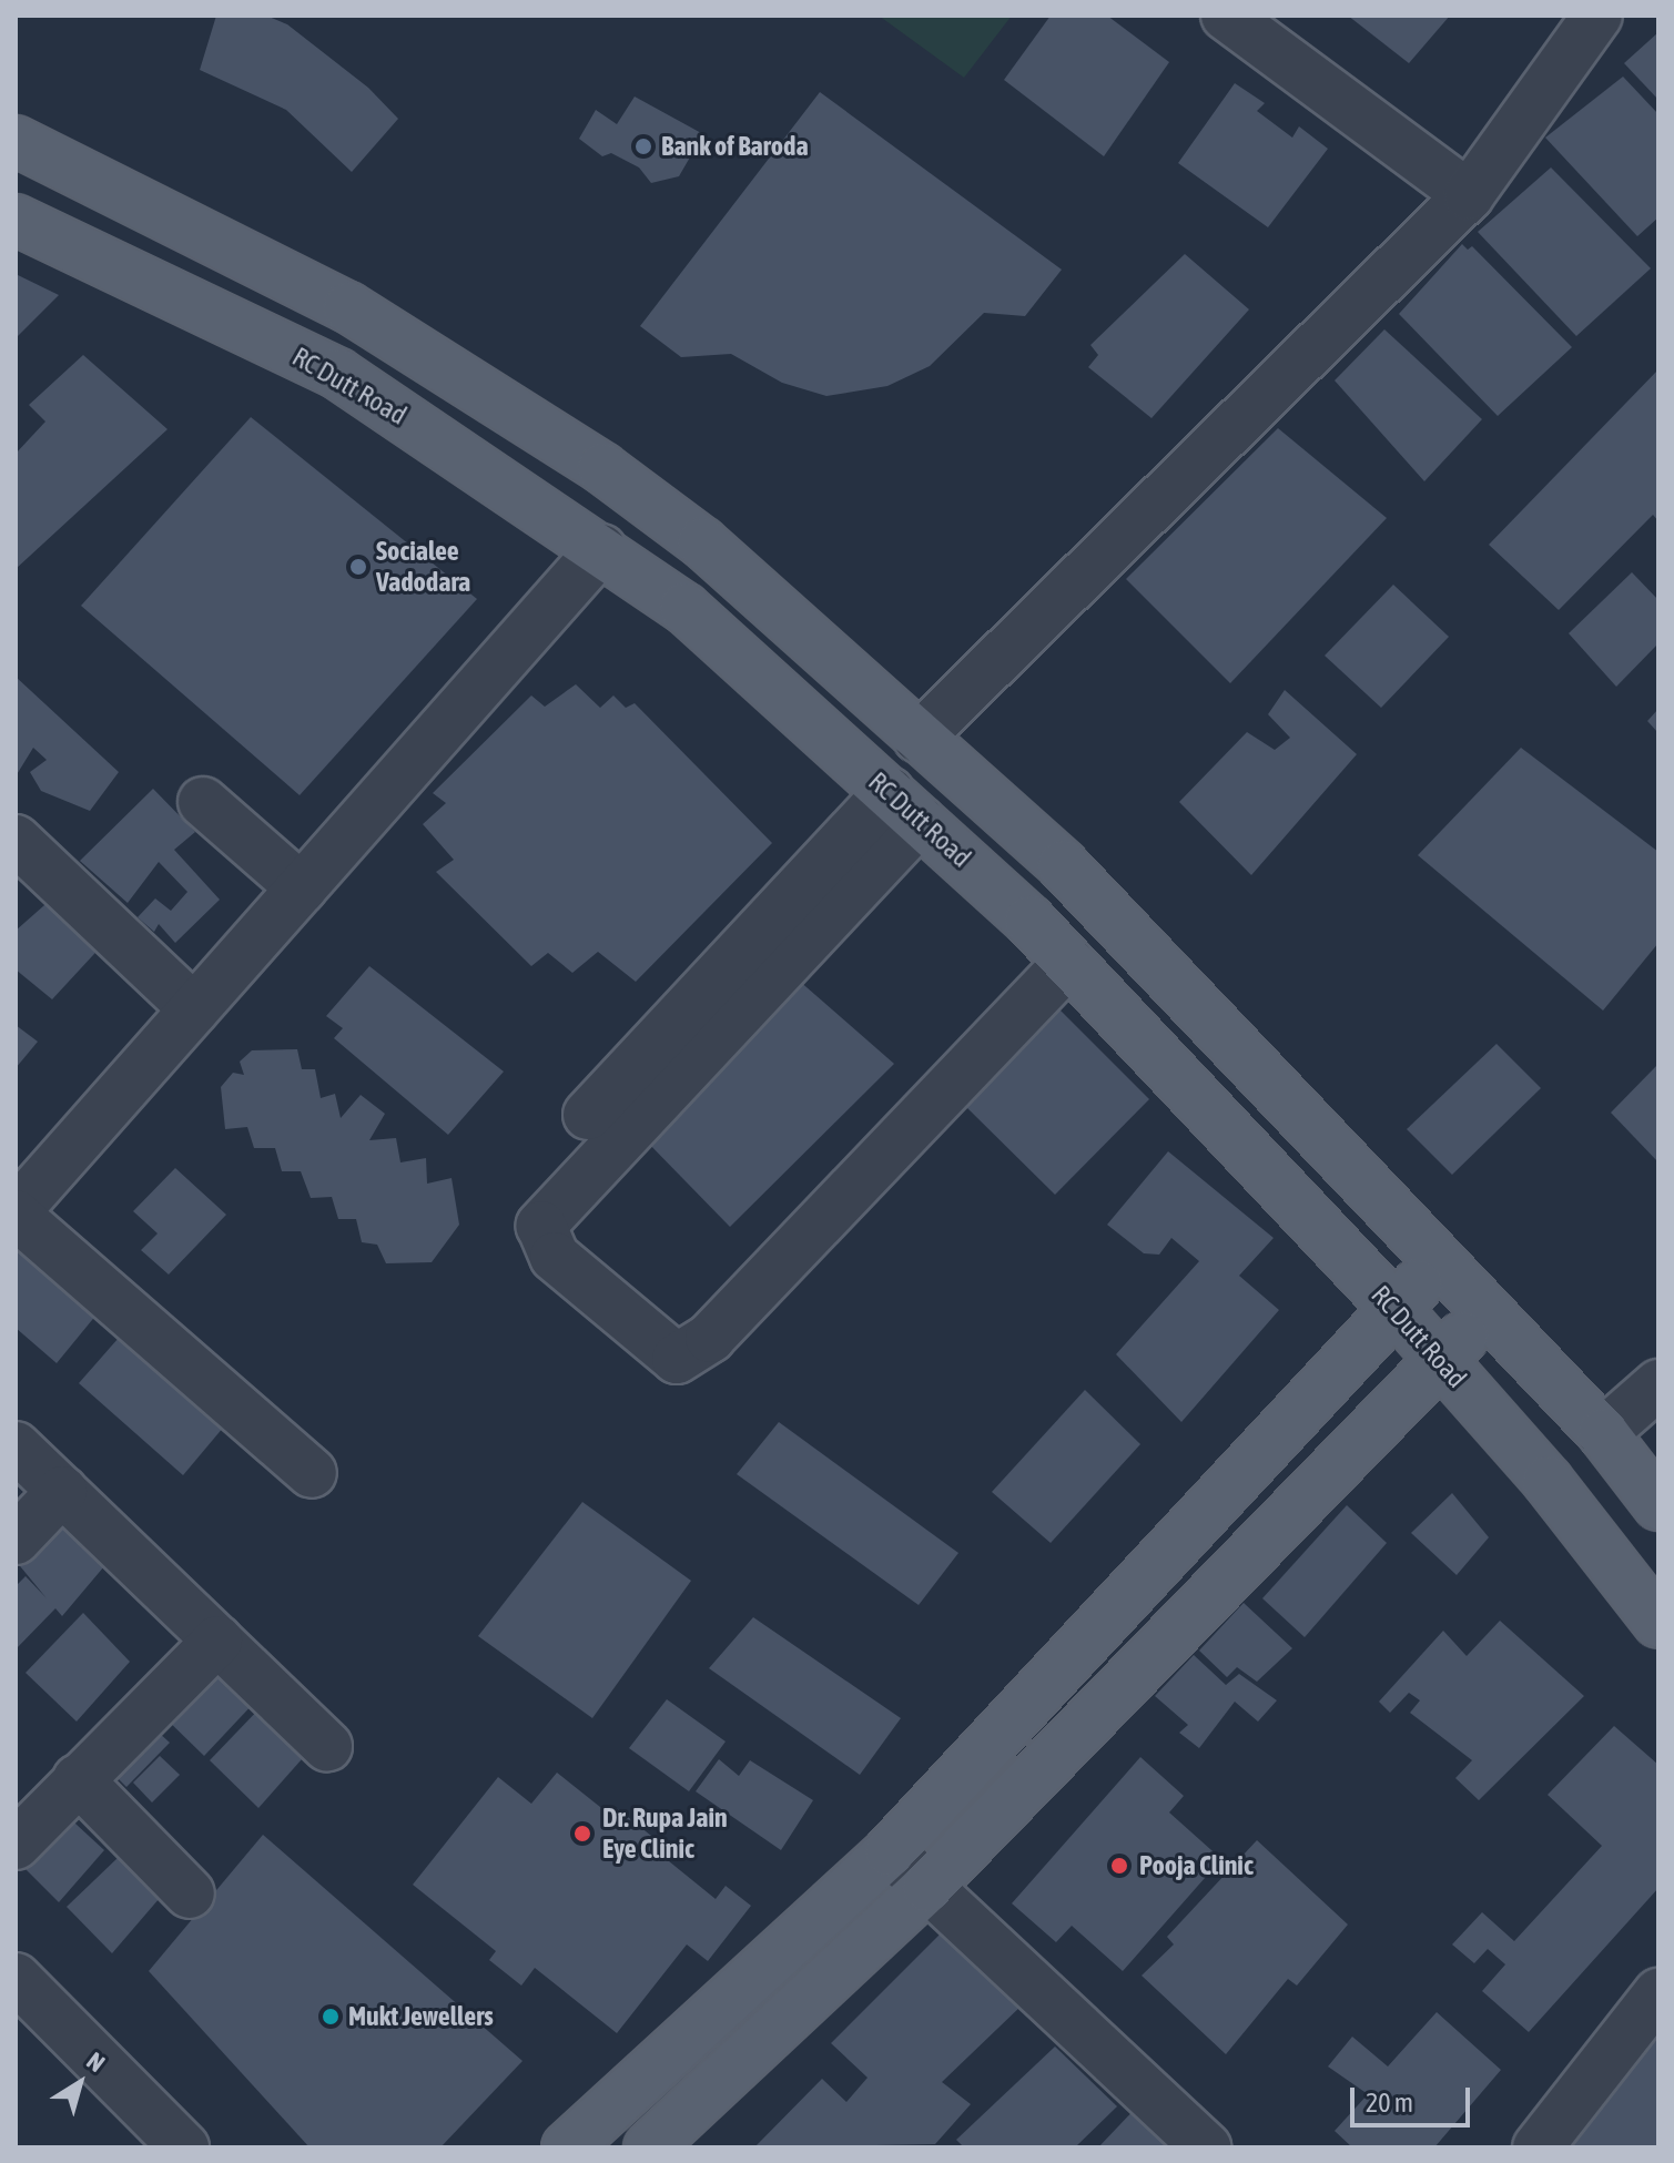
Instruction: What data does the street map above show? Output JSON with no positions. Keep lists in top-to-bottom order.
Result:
{
  "streets": {
    "main road": ["RC Dutt Road"]
  },
  "places": [
    "Bank of Baroda",
    "Socialee Vadodara",
    "Dr. Rupa Jain Eye Clinic",
    "Pooja Clinic",
    "Mukt Jewellers"
  ],
  "scale_bar": "20 m",
  "north": "top right"
}
